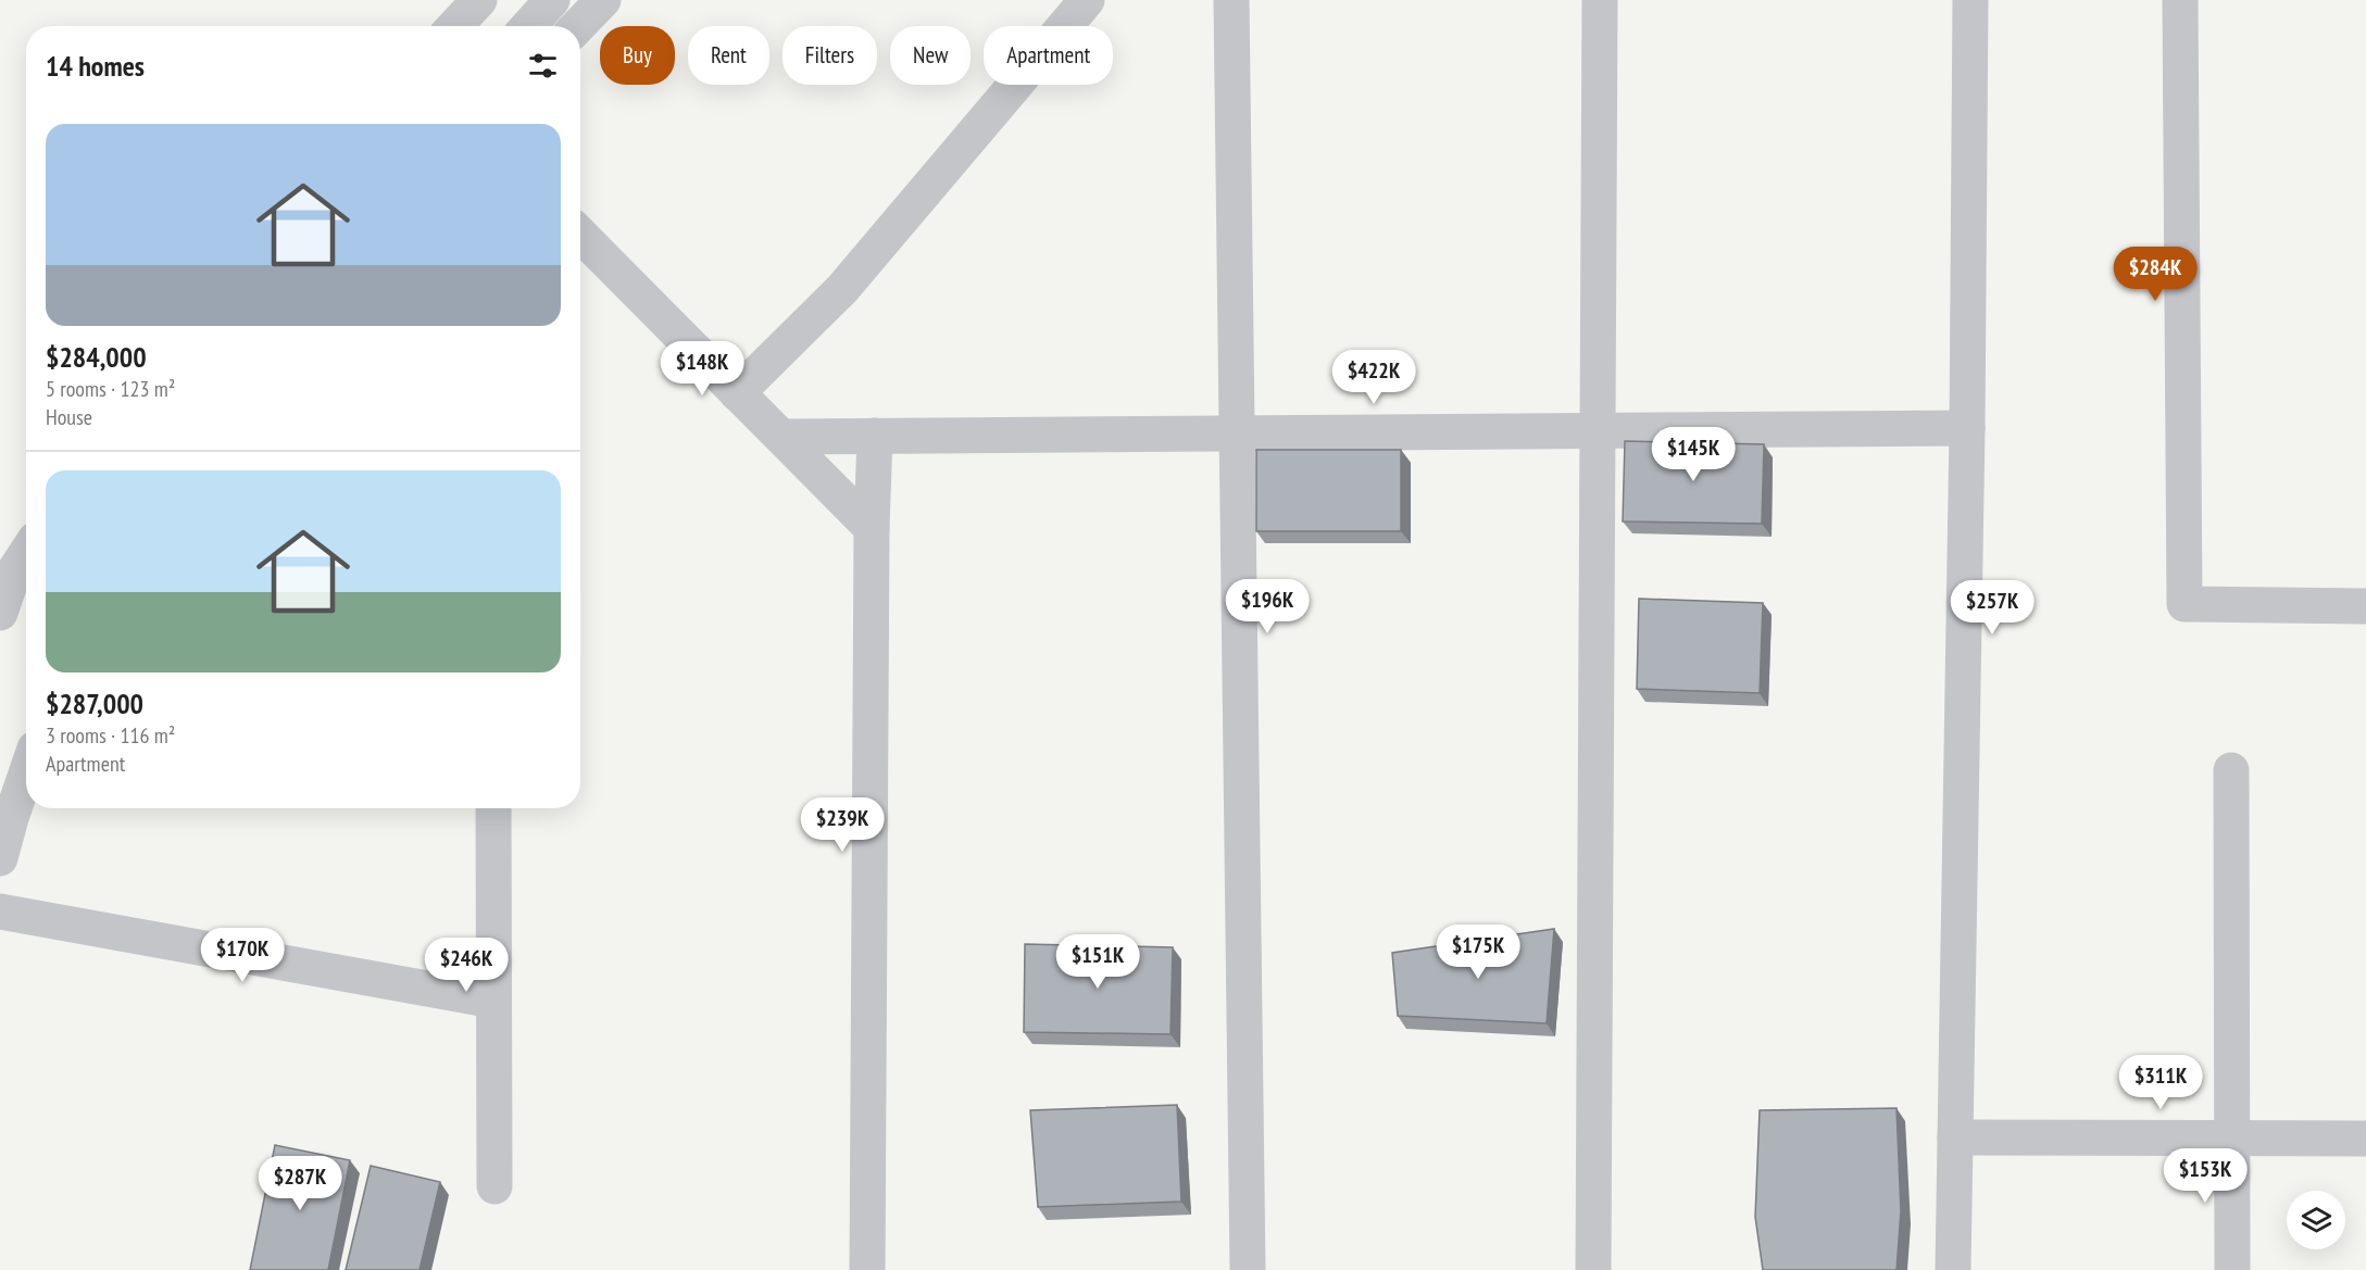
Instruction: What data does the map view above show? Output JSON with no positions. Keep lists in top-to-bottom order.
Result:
{
  "page": {
    "chip": [
      "Buy",
      "Rent",
      "Filters",
      "New",
      "Apartment"
    ],
    "heading": "14 homes",
    "list": [
      {
        "name": "$284,000",
        "note": "5 rooms · 123 m² · House"
      },
      {
        "name": "$287,000",
        "note": "3 rooms · 116 m² · Apartment"
      }
    ],
    "price": [
      "$284K",
      "$148K",
      "$422K",
      "$145K",
      "$196K",
      "$257K",
      "$239K",
      "$175K",
      "$170K",
      "$151K",
      "$246K",
      "$311K",
      "$153K",
      "$287K"
    ]
  }
}
